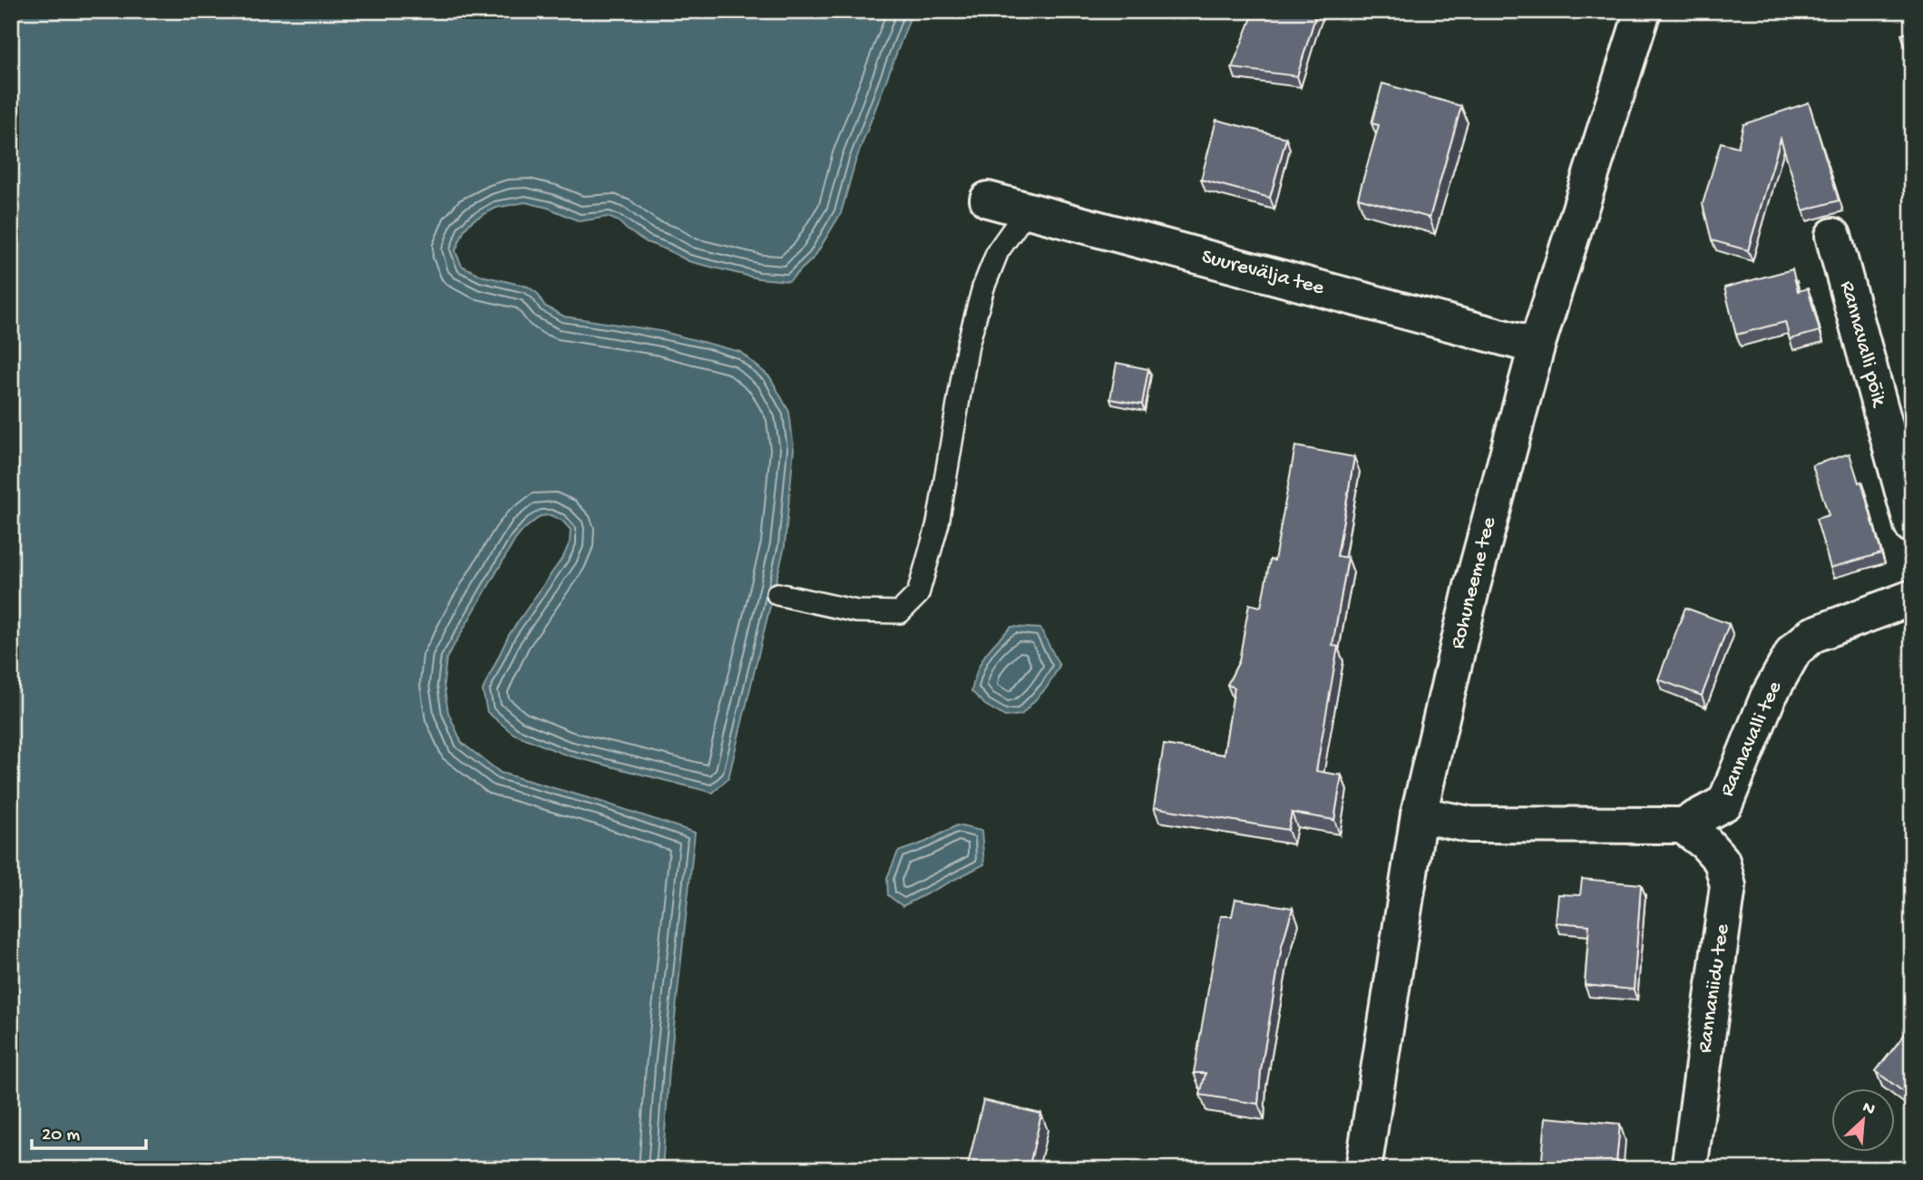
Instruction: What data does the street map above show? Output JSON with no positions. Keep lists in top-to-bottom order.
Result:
{
  "streets": {
    "street": [
      "Suurevälja tee",
      "Rannavalli põik",
      "Rohuneeme tee",
      "Rannavalli tee",
      "Rannaniidu tee"
    ]
  },
  "crossings": [
    ["Suurevälja tee", "Rohuneeme tee"],
    ["Rohuneeme tee", "Rannavalli tee"],
    ["Rannavalli tee", "Rannaniidu tee"]
  ],
  "scale_bar": "20 m",
  "north": "top right"
}
